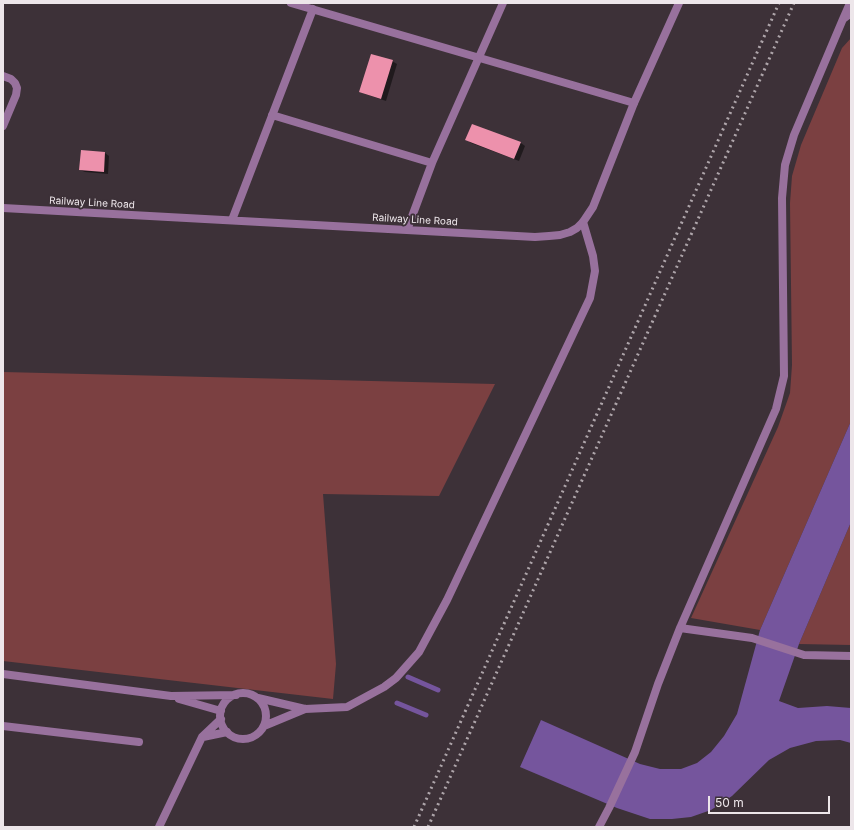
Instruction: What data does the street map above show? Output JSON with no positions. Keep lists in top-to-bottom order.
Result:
{
  "streets": {
    "street": ["Railway Line Road"]
  },
  "scale_bar": "50 m"
}
